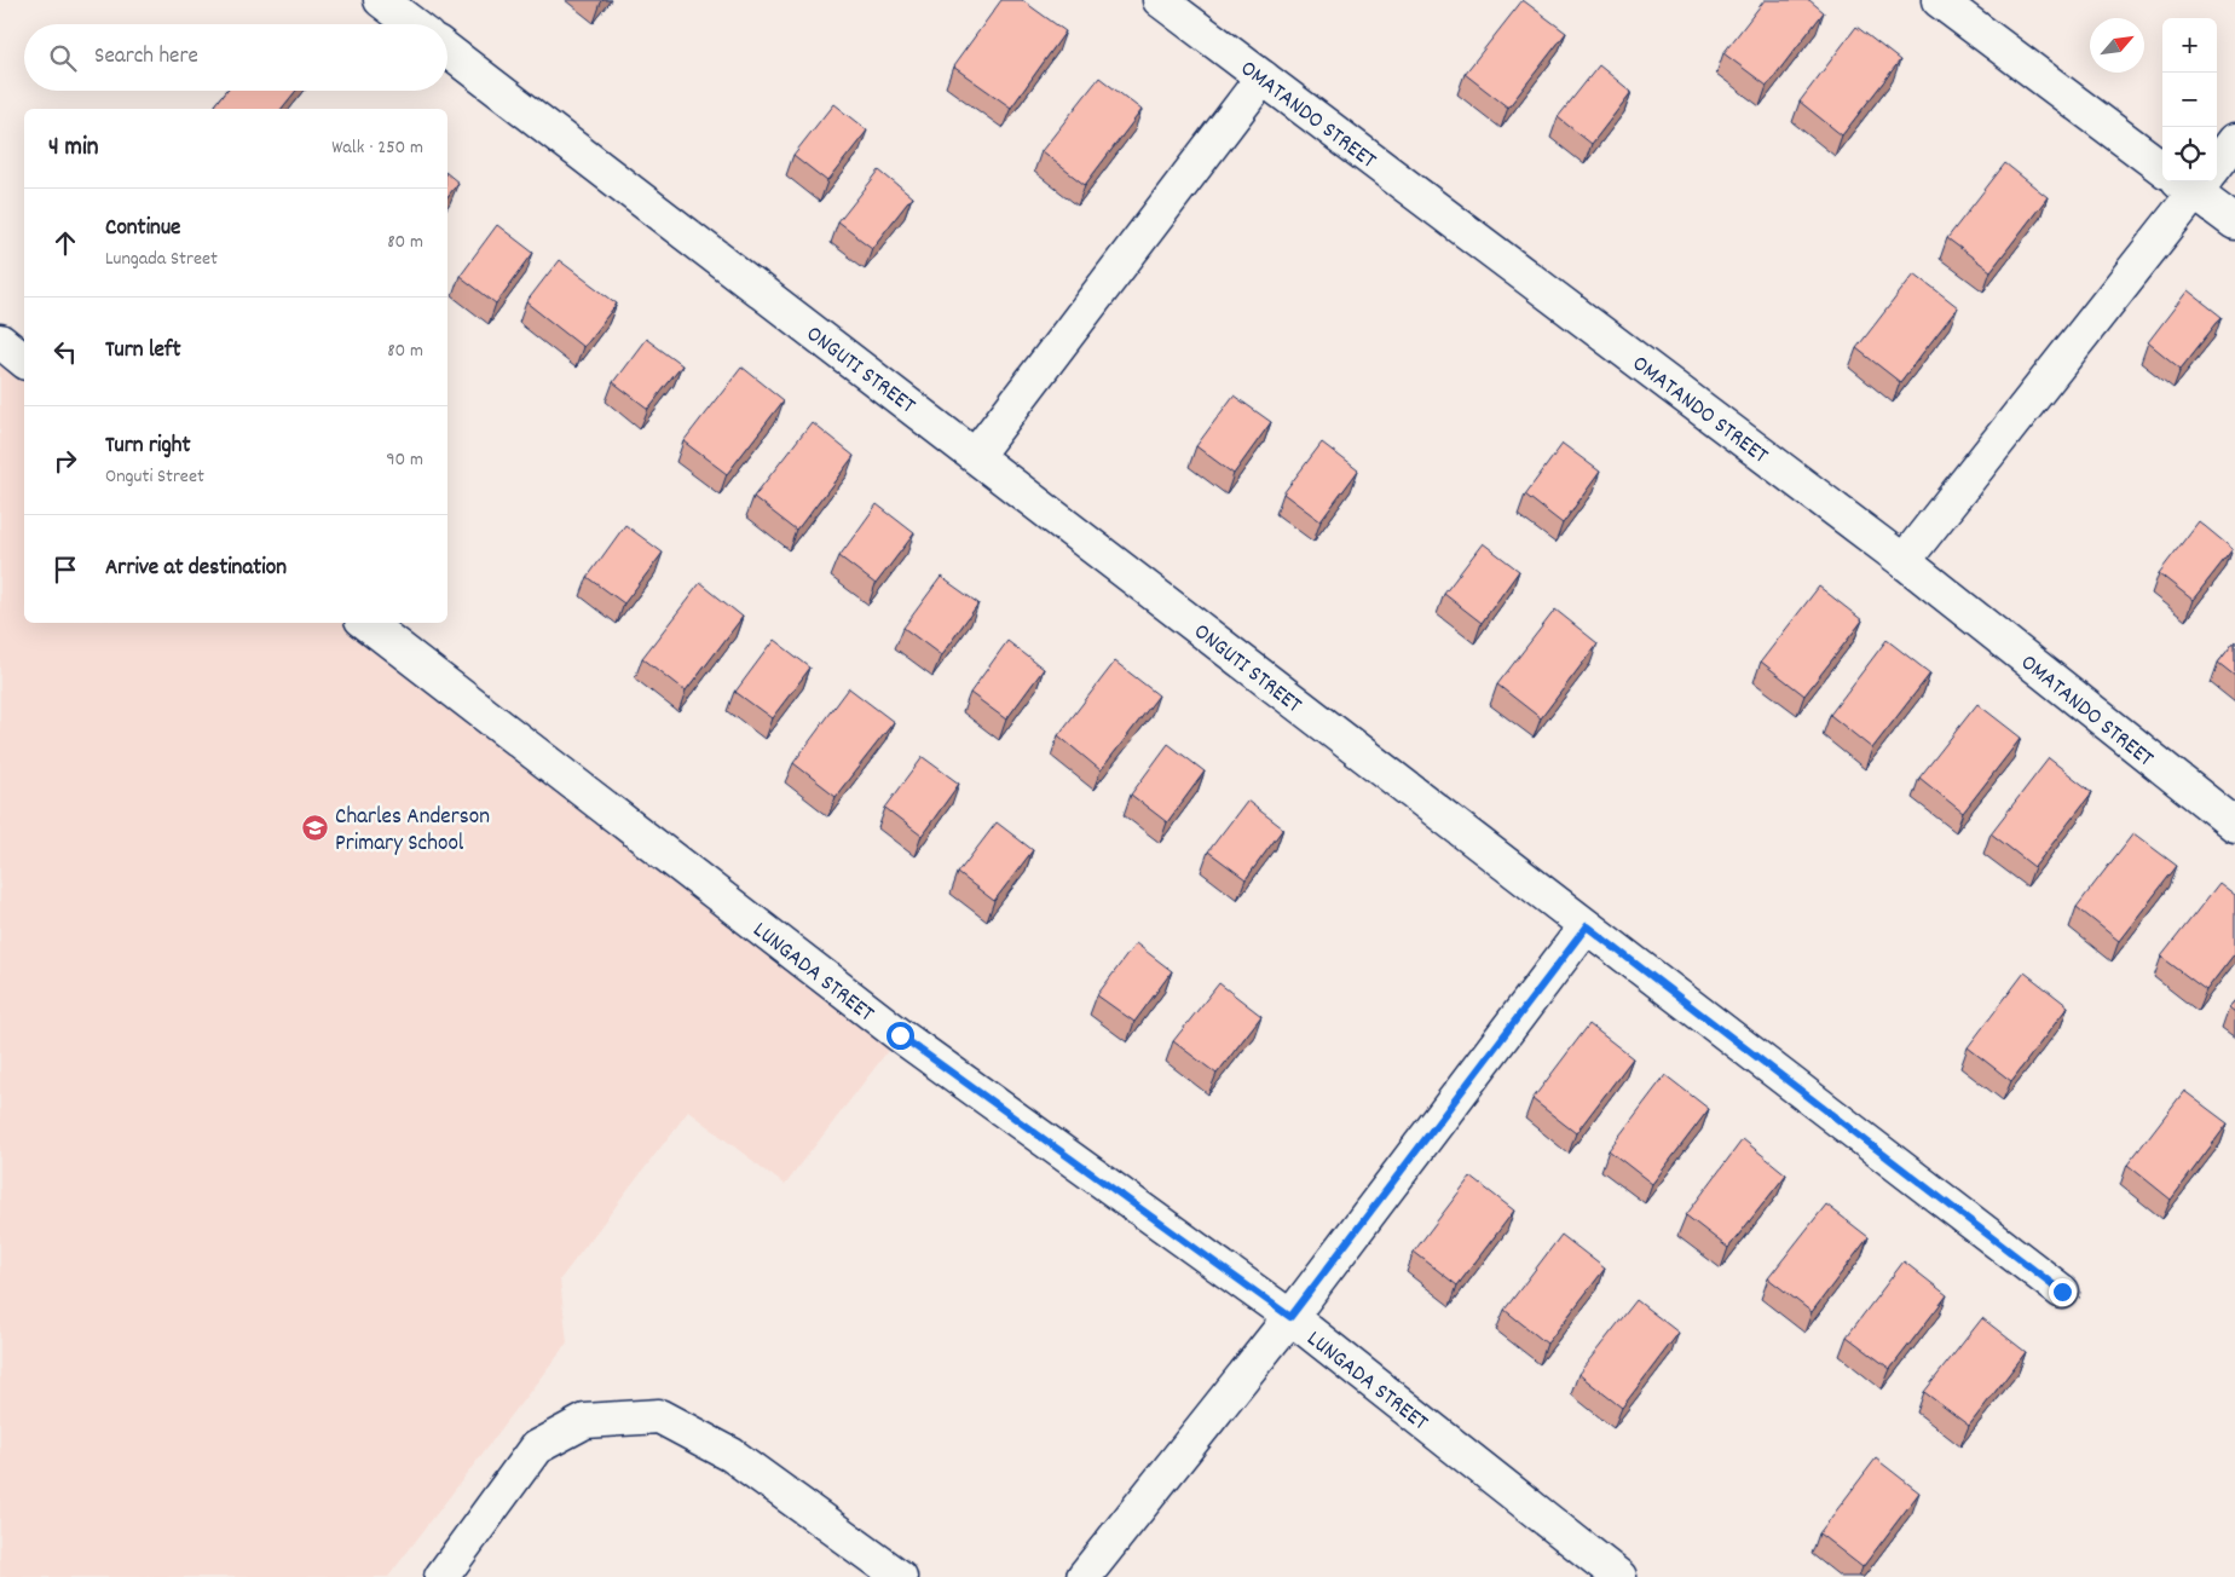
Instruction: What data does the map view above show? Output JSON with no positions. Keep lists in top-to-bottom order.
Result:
{
  "streets": {
    "street": ["OMATANDO STREET", "ONGUTI STREET", "LUNGADA STREET"]
  },
  "places": {
    "school or university": ["Charles Anderson Primary School"]
  },
  "north": "top right",
  "page": {
    "map_buttons": ["+", "−"],
    "search": "Search here",
    "heading": ["4 min", "Walk · 250 m"],
    "list": [
      ["Continue", "Lungada Street", "80 m"],
      ["Turn left", "80 m"],
      ["Turn right", "Onguti Street", "90 m"],
      "Arrive at destination"
    ]
  }
}
